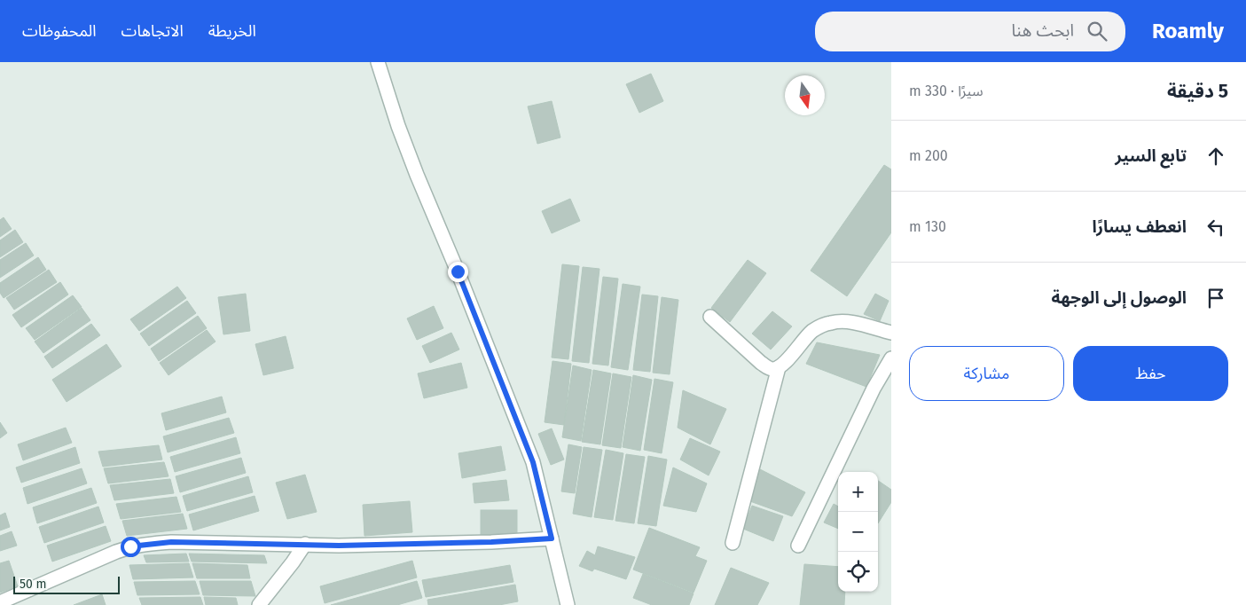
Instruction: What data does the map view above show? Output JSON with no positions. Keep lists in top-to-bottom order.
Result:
{
  "scale_bar": "50 m",
  "north": "bottom",
  "page": {
    "header": "Roamly",
    "search": "ابحث هنا",
    "nav": ["الخريطة", "الاتجاهات", "المحفوظات"],
    "heading": ["5 دقيقة", "سيرًا · 330 m"],
    "list": [
      ["تابع السير", "200 m"],
      ["انعطف يسارًا", "130 m"],
      "الوصول إلى الوجهة"
    ],
    "buttons": ["حفظ", "مشاركة"],
    "map_buttons": ["+", "−"],
    "scale": "50 m"
  }
}
